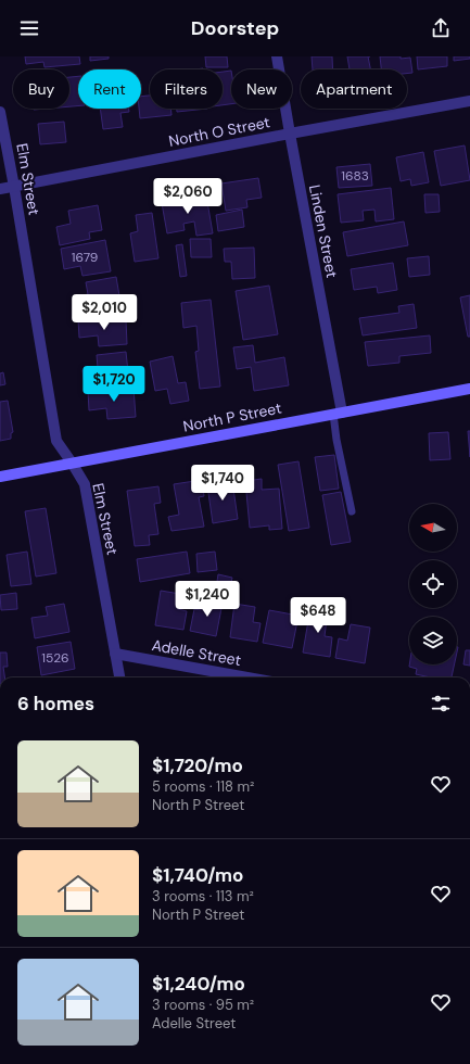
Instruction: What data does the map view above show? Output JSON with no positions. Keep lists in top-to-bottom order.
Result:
{
  "streets": {
    "street": [
      "North O Street",
      "Elm Street",
      "Linden Street",
      "North P Street",
      "Adelle Street"
    ]
  },
  "crossings": [
    ["North O Street", "Elm Street"],
    ["North O Street", "Linden Street"],
    ["Elm Street", "North P Street"],
    ["Elm Street", "Adelle Street"],
    ["Linden Street", "North P Street"]
  ],
  "house_numbers": ["1683", "1679", "1526"],
  "north": "left",
  "page": {
    "header": "Doorstep",
    "chip": [
      "Buy",
      "Rent",
      "Filters",
      "New",
      "Apartment"
    ],
    "price": [
      "$2,060",
      "$2,010",
      "$1,720",
      "$1,740",
      "$1,240",
      "$648"
    ],
    "heading": "6 homes",
    "list": [
      {
        "name": "$1,720/mo",
        "note": "5 rooms · 118 m² · North P Street"
      },
      {
        "name": "$1,740/mo",
        "note": "3 rooms · 113 m² · North P Street"
      },
      {
        "name": "$1,240/mo",
        "note": "3 rooms · 95 m² · Adelle Street"
      }
    ]
  }
}
